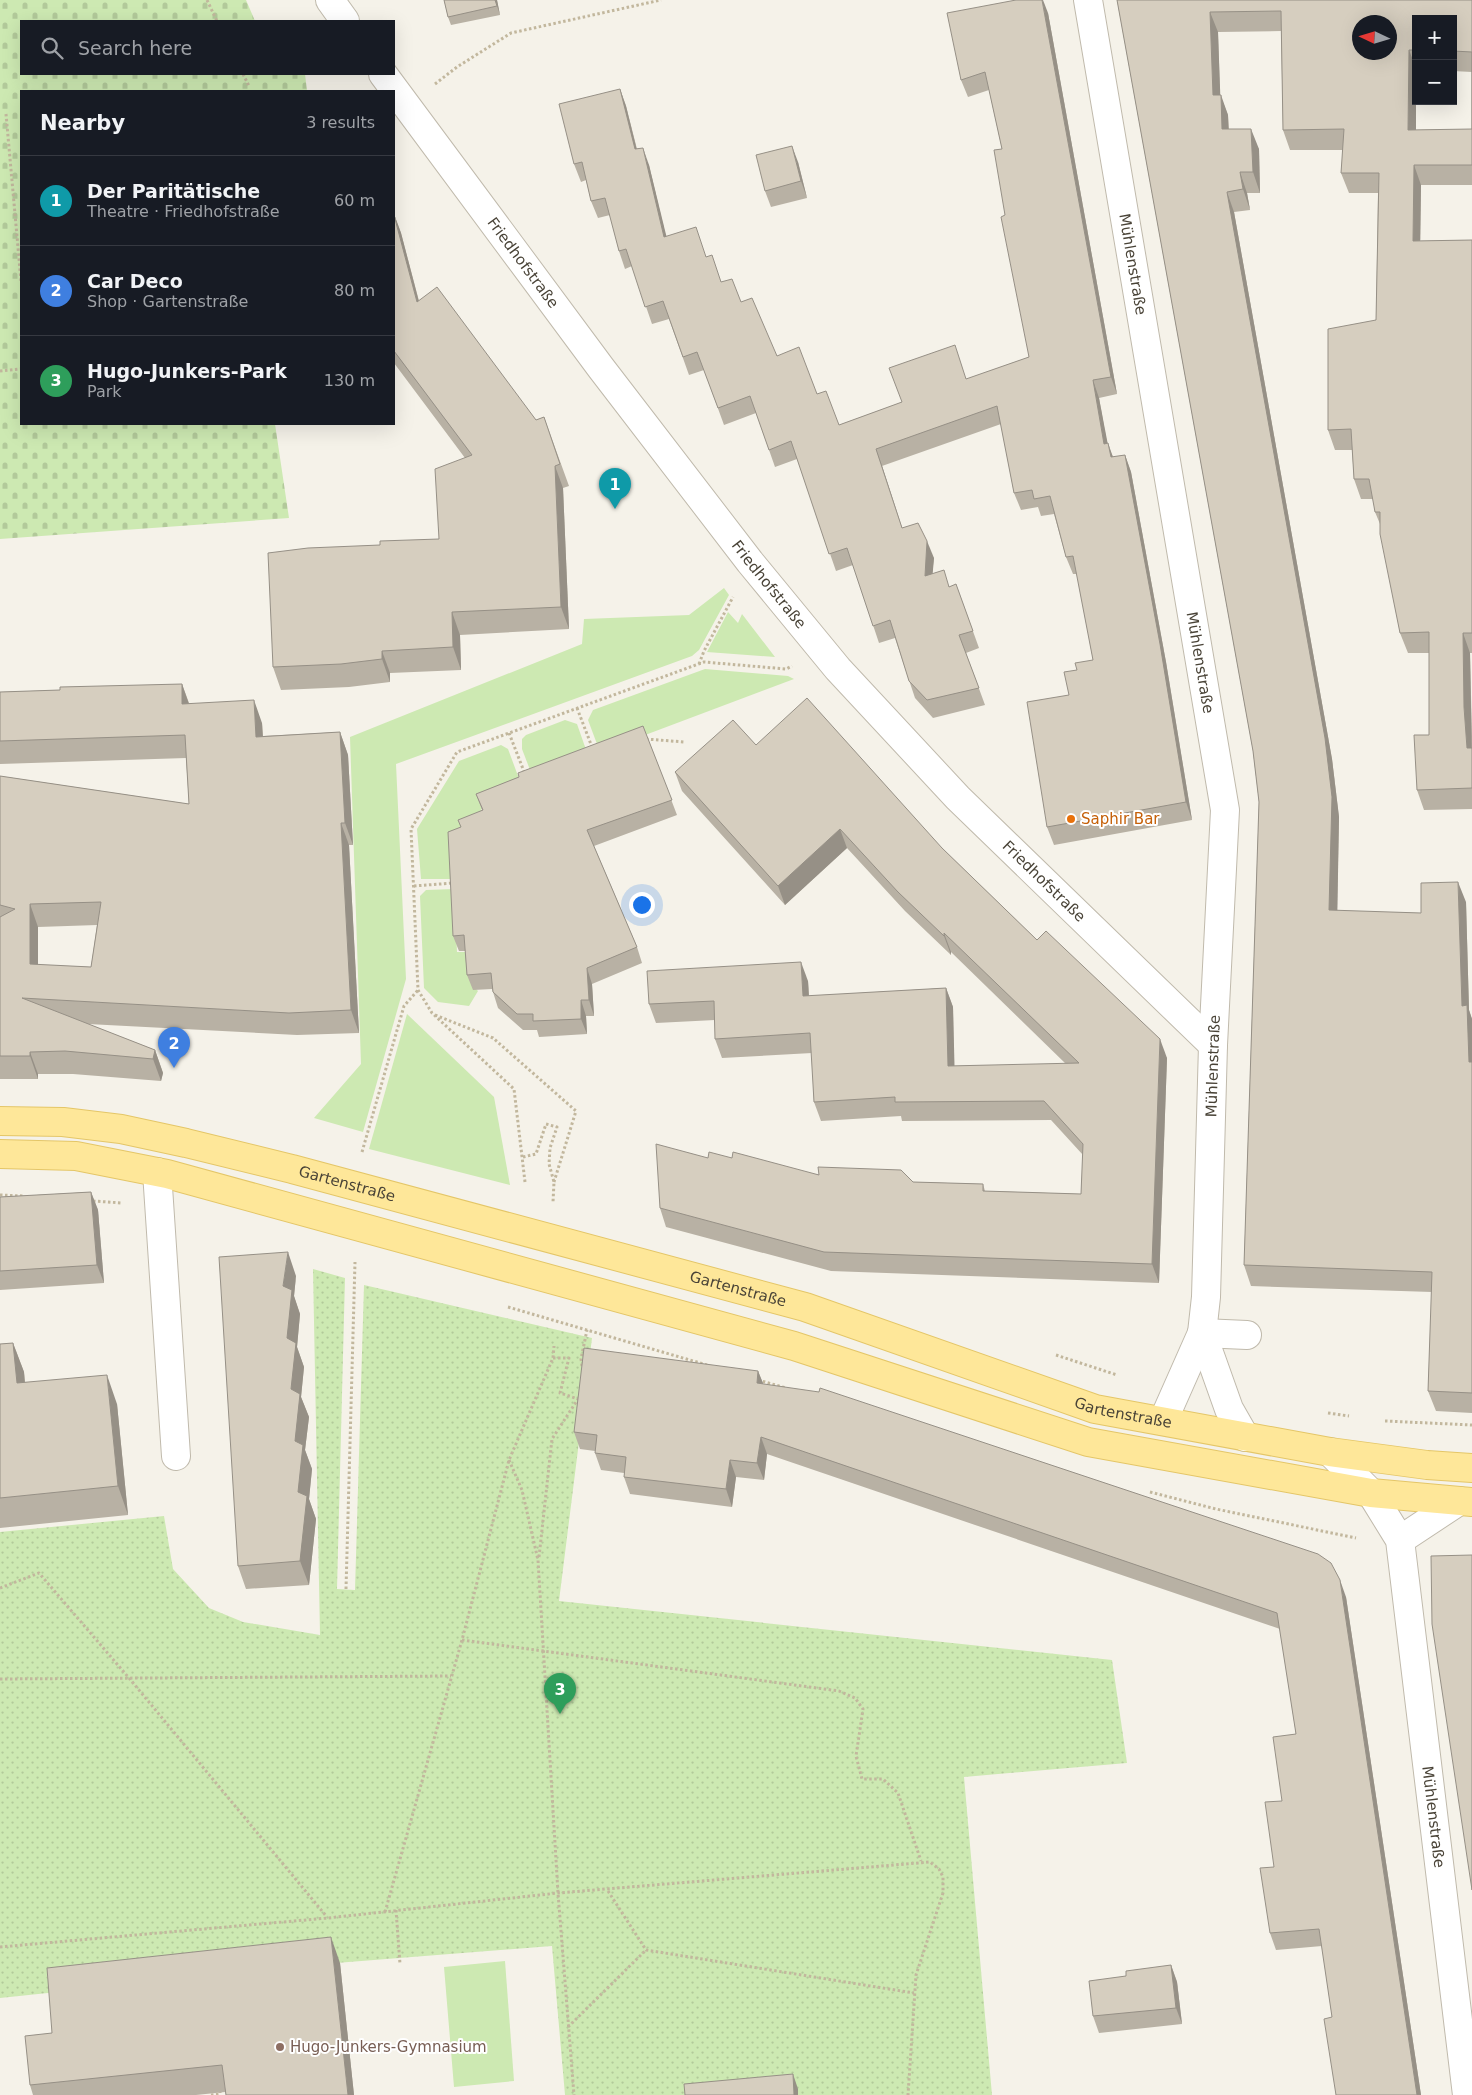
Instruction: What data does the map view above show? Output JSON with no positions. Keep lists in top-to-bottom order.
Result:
{
  "streets": {
    "main road": ["Gartenstraße"],
    "street": ["Friedhofstraße", "Mühlenstraße"]
  },
  "crossings": [
    ["Friedhofstraße", "Mühlenstraße"],
    ["Mühlenstraße", "Gartenstraße"]
  ],
  "places": ["Saphir Bar", "Hugo-Junkers-Gymnasium"],
  "north": "left",
  "page": {
    "map_buttons": ["+", "−"],
    "search": "Search here",
    "heading": ["Nearby", "3 results"],
    "list": [
      {
        "mark": "1",
        "name": "Der Paritätische",
        "note": "Theatre · Friedhofstraße",
        "value": "60 m"
      },
      {
        "mark": "2",
        "name": "Car Deco",
        "note": "Shop · Gartenstraße",
        "value": "80 m"
      },
      {
        "mark": "3",
        "name": "Hugo-Junkers-Park",
        "note": "Park",
        "value": "130 m"
      }
    ],
    "pins": ["1", "2", "3"]
  }
}
